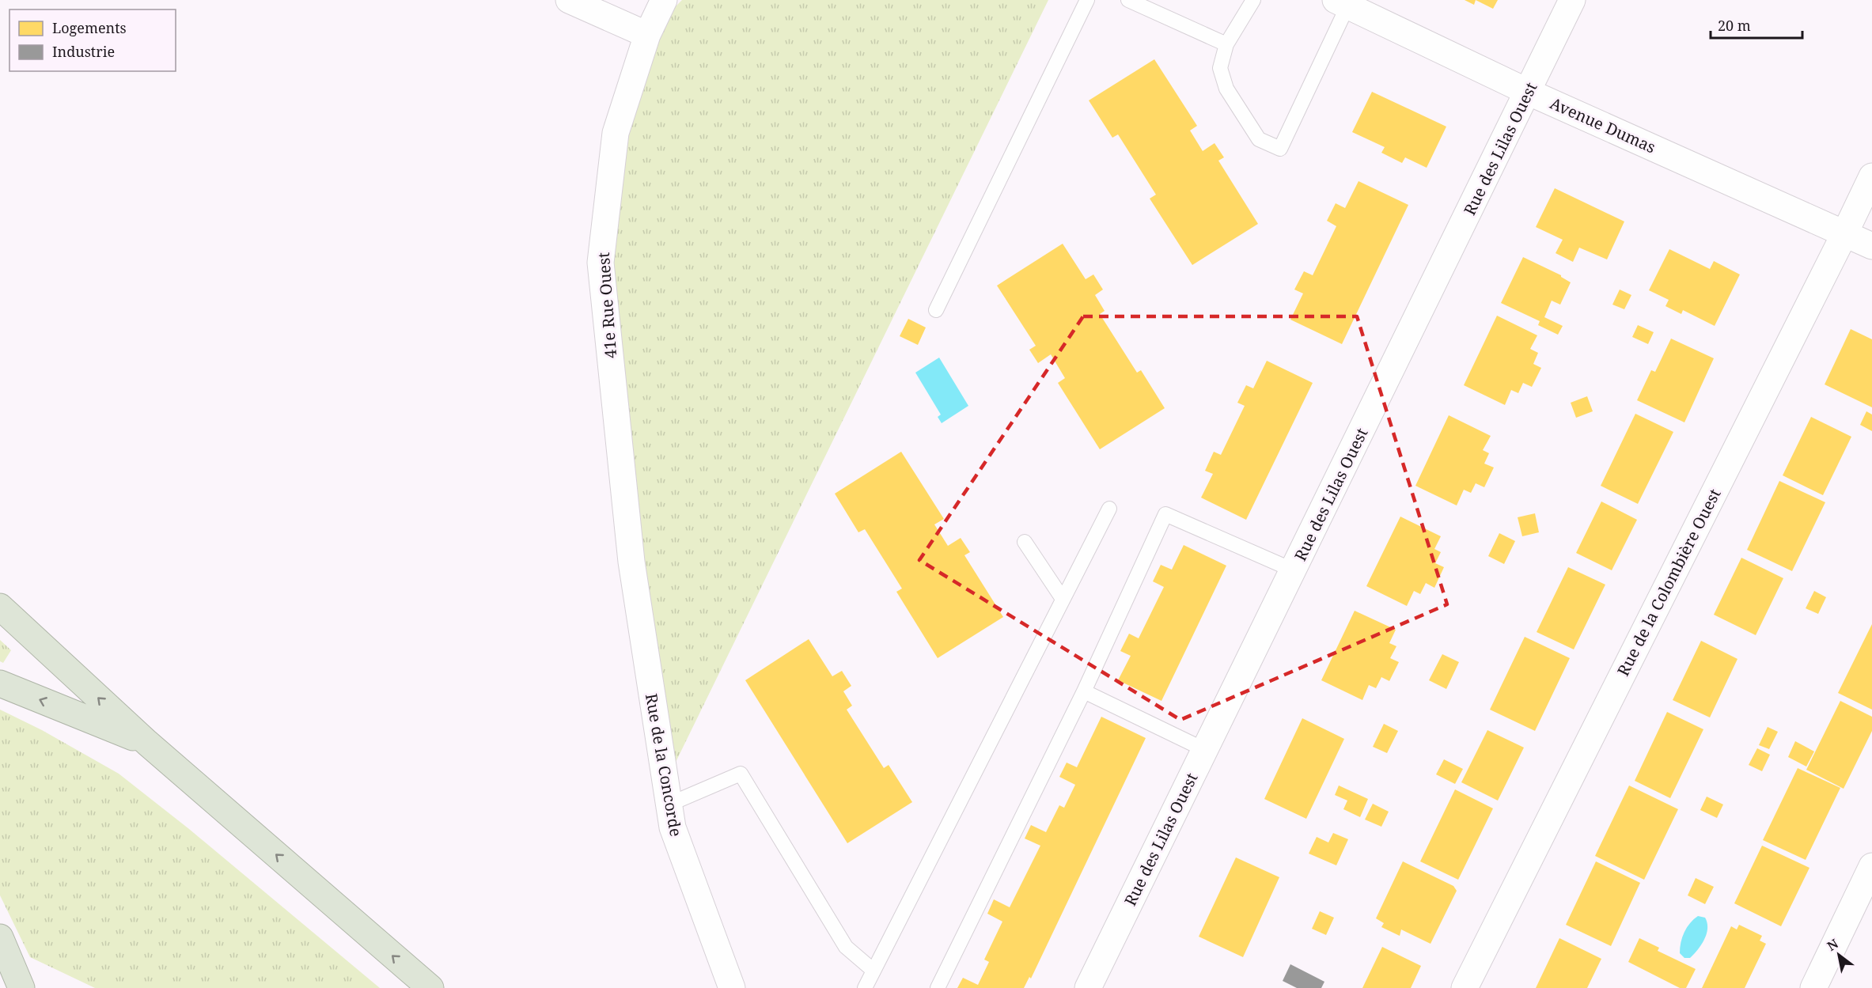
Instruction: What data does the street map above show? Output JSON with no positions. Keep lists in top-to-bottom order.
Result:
{
  "streets": {
    "street": [
      "Avenue Dumas",
      "Rue des Lilas Ouest",
      "41e Rue Ouest",
      "Rue de la Colombière Ouest",
      "Rue de la Concorde"
    ]
  },
  "crossings": [
    ["Avenue Dumas", "Rue des Lilas Ouest"],
    ["Avenue Dumas", "Rue de la Colombière Ouest"],
    ["41e Rue Ouest", "Rue de la Concorde"]
  ],
  "legend": ["Logements", "Industrie"],
  "scale_bar": "20 m",
  "north": "top left"
}
